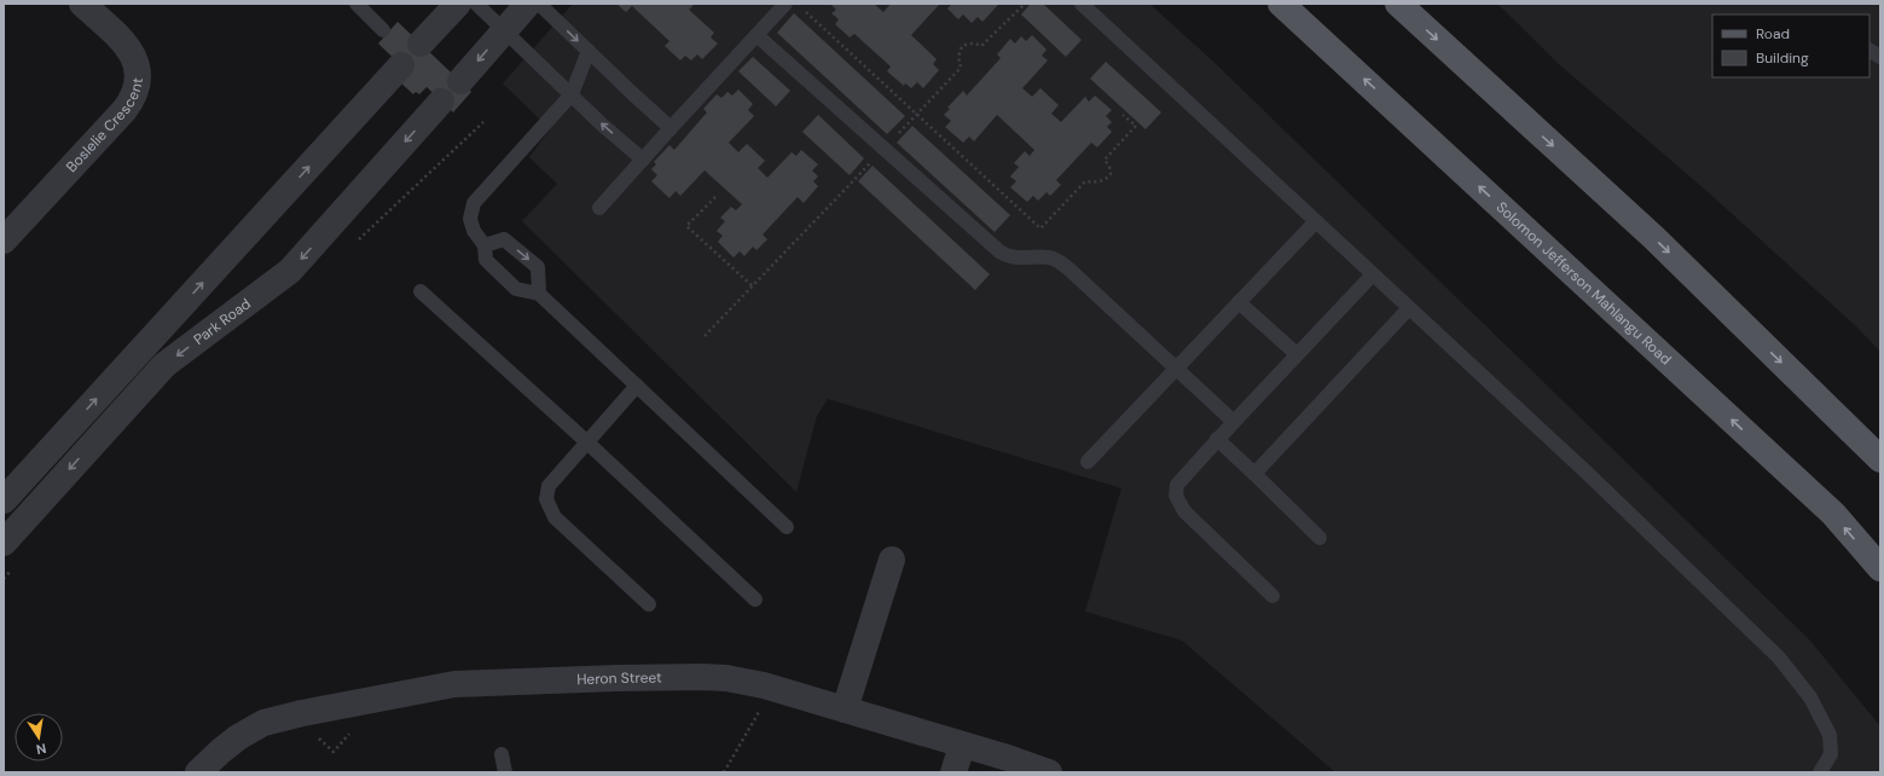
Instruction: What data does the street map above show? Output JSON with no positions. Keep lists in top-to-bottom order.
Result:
{
  "streets": {
    "main road": ["Solomon Jefferson Mahlangu Road"],
    "street": ["Boslelie Crescent", "Park Road", "Heron Street"]
  },
  "legend": ["Road", "Building"],
  "north": "bottom"
}
